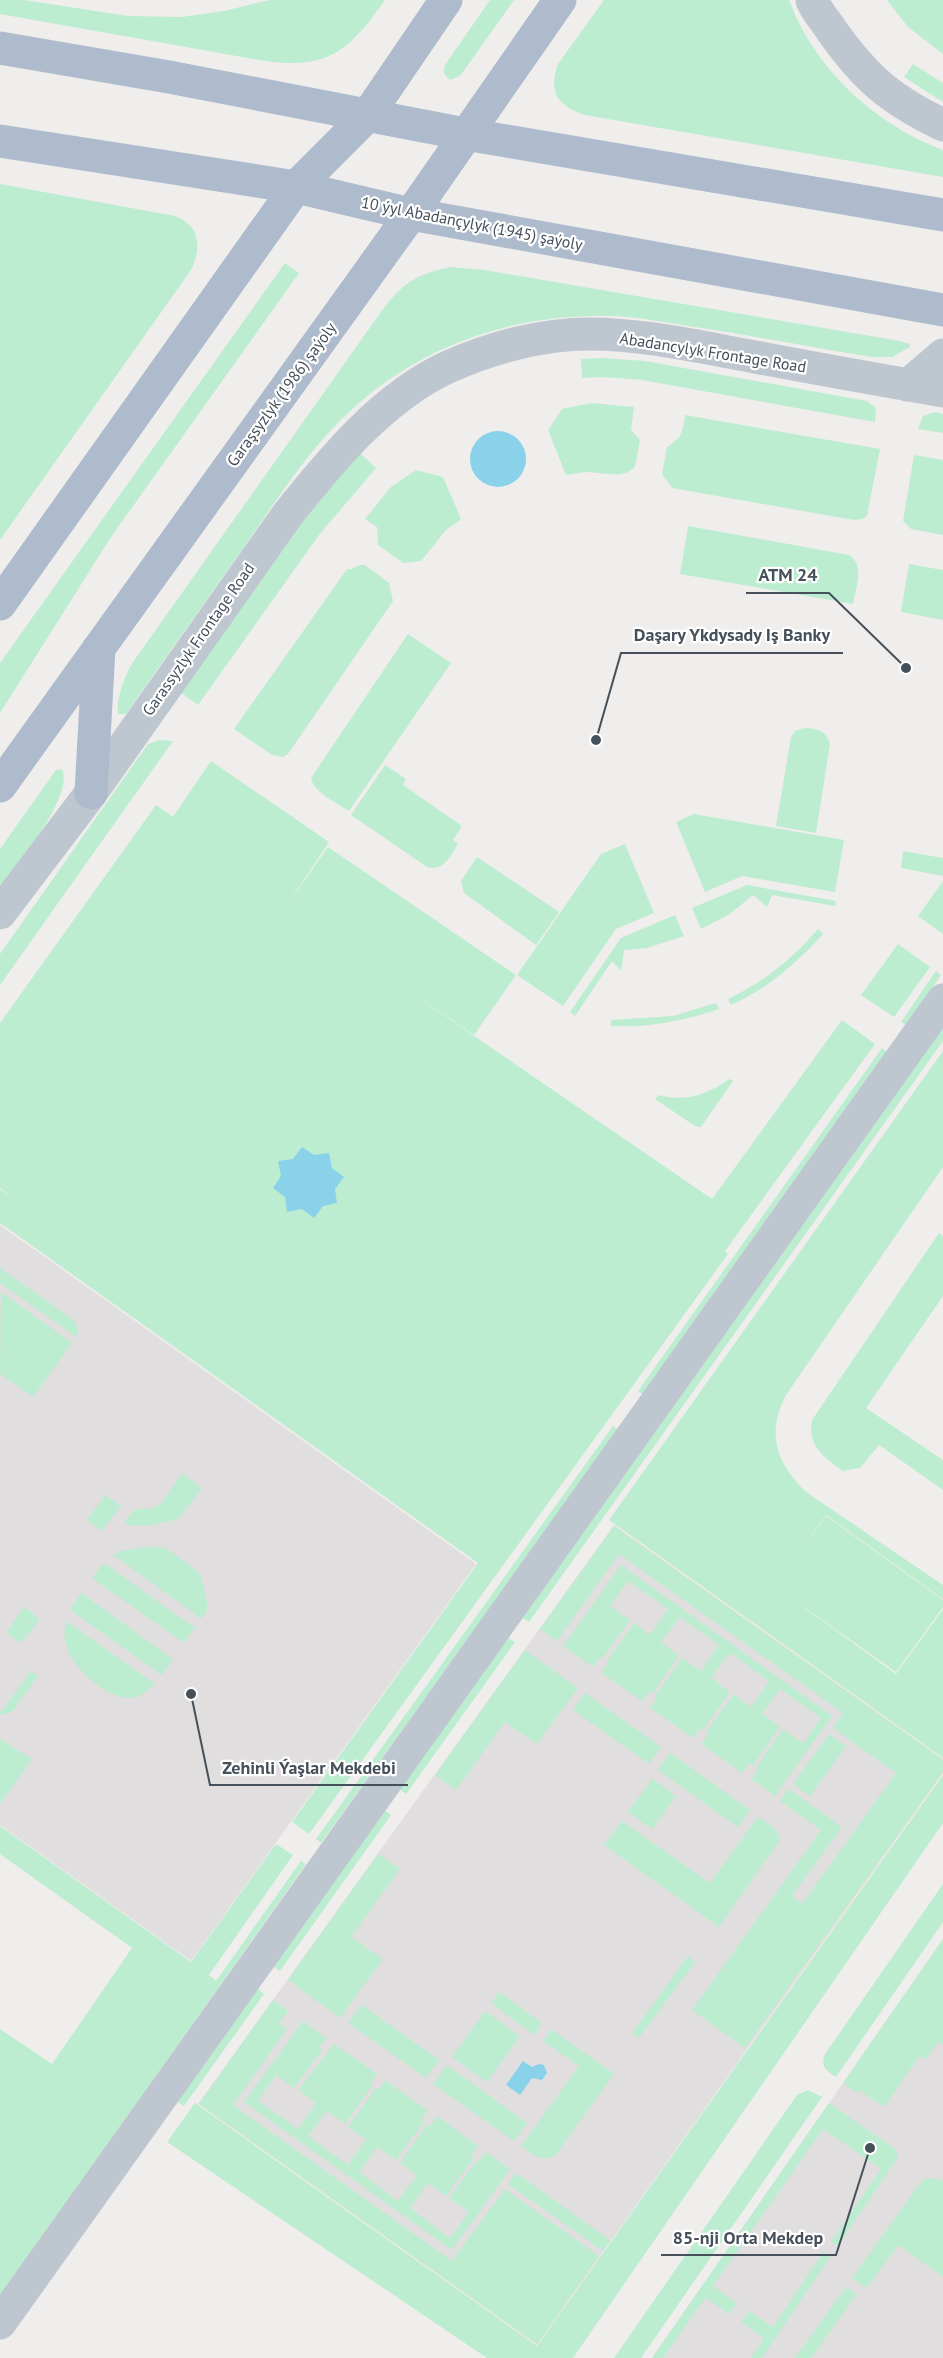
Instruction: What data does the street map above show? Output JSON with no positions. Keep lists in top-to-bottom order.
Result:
{
  "streets": {
    "main road": ["10 ýyl Abadançylyk (1945) şaýoly", "Garaşsyzlyk (1986) şaýoly"],
    "street": ["Abadancylyk Frontage Road", "Garassyzlyk Frontage Road"]
  },
  "crossings": [
    ["10 ýyl Abadançylyk (1945) şaýoly", "Garaşsyzlyk (1986) şaýoly"],
    ["Abadancylyk Frontage Road", "Garassyzlyk Frontage Road"]
  ],
  "places": [
    "ATM 24",
    "Daşary Ykdysady Iş Banky",
    "Zehinli Ýaşlar Mekdebi",
    "85-nji Orta Mekdep"
  ]
}
